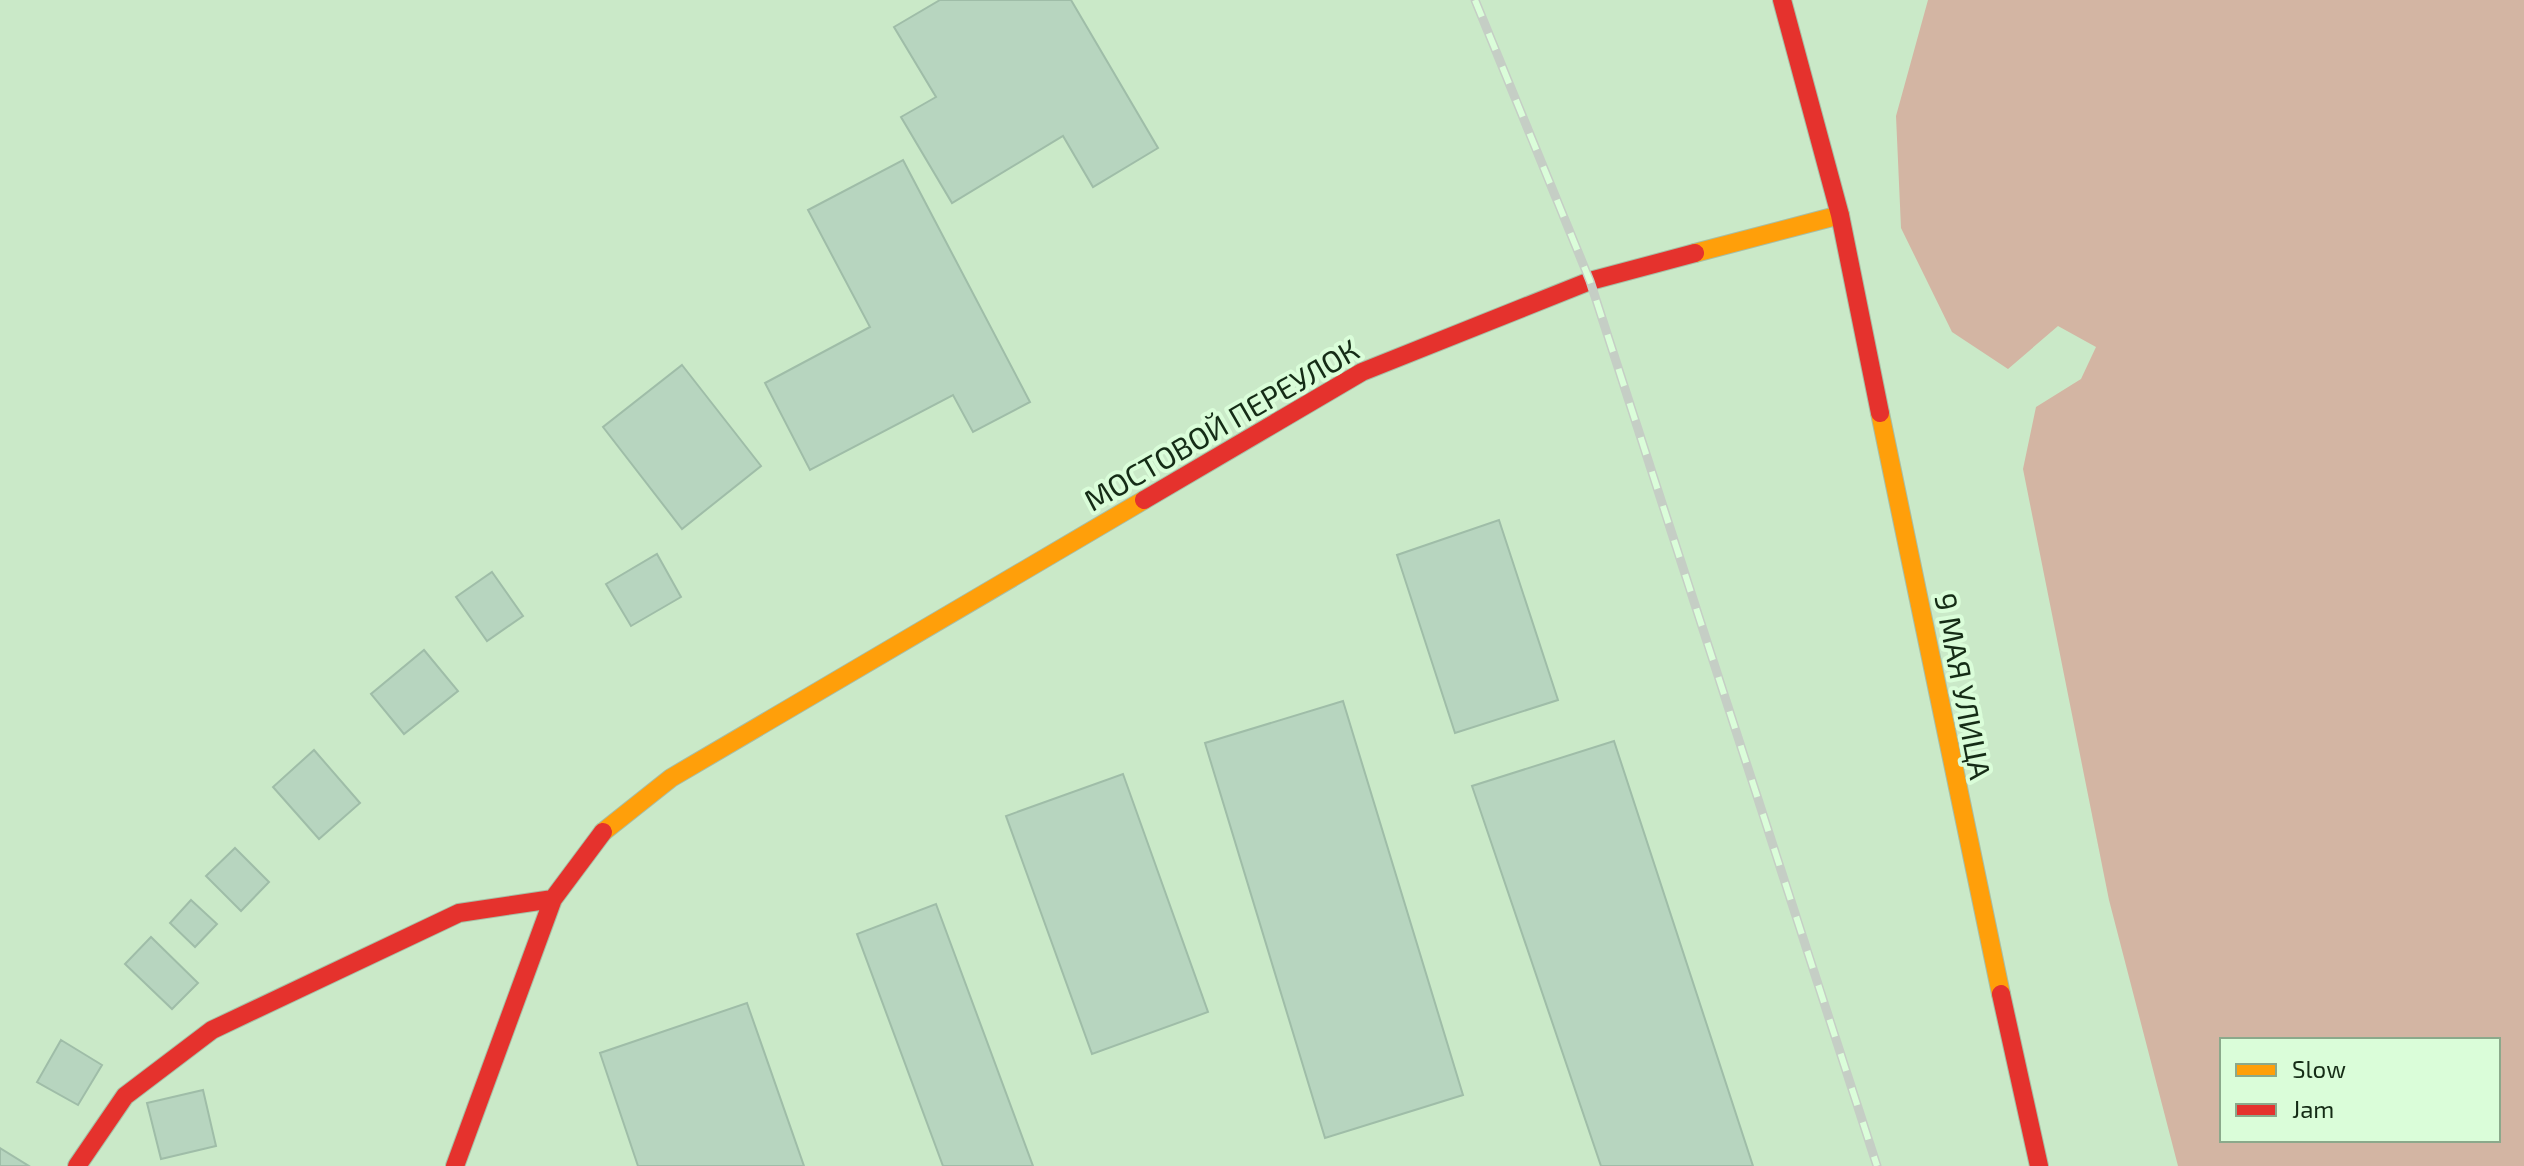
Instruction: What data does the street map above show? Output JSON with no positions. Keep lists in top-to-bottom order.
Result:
{
  "streets": {
    "main road": ["МОСТОВОЙ ПЕРЕУЛОК", "9 МАЯ УЛИЦА"]
  },
  "crossings": [
    ["МОСТОВОЙ ПЕРЕУЛОК", "9 МАЯ УЛИЦА"]
  ],
  "legend": ["Slow", "Jam"]
}
